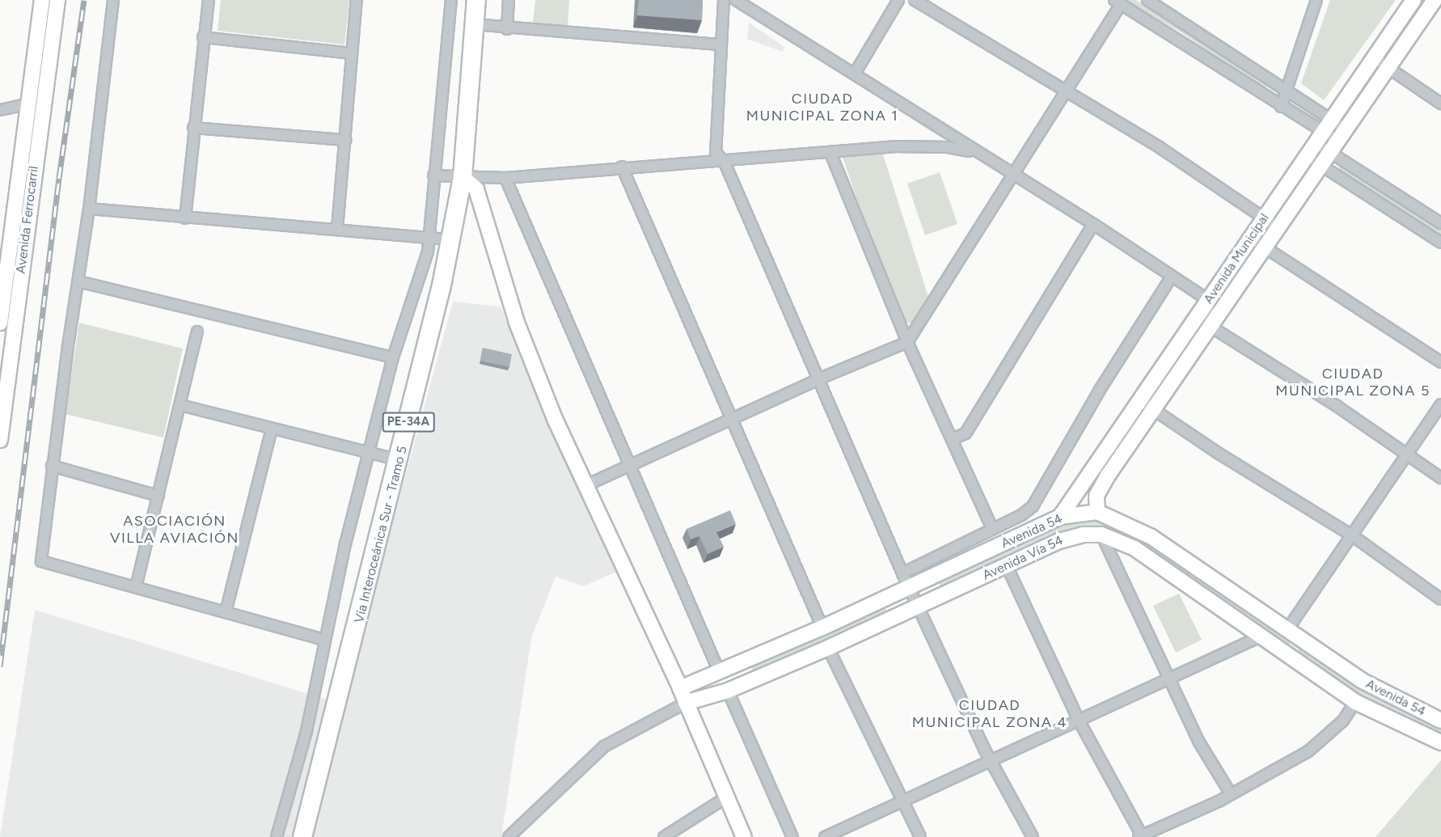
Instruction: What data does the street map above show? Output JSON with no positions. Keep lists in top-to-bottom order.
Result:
{
  "streets": {
    "highway": ["PE-34A", "Vía Interoceánica Sur - Tramo 5"],
    "main road": [
      "Avenida Ferrocarril",
      "Avenida Municipal",
      "Avenida 54",
      "Avenida Vía 54"
    ]
  },
  "crossings": [
    ["Avenida Municipal", "Avenida 54"]
  ],
  "districts": [
    "CIUDAD MUNICIPAL ZONA 1",
    "CIUDAD MUNICIPAL ZONA 5",
    "ASOCIACIÓN VILLA AVIACIÓN",
    "CIUDAD MUNICIPAL ZONA 4"
  ]
}
